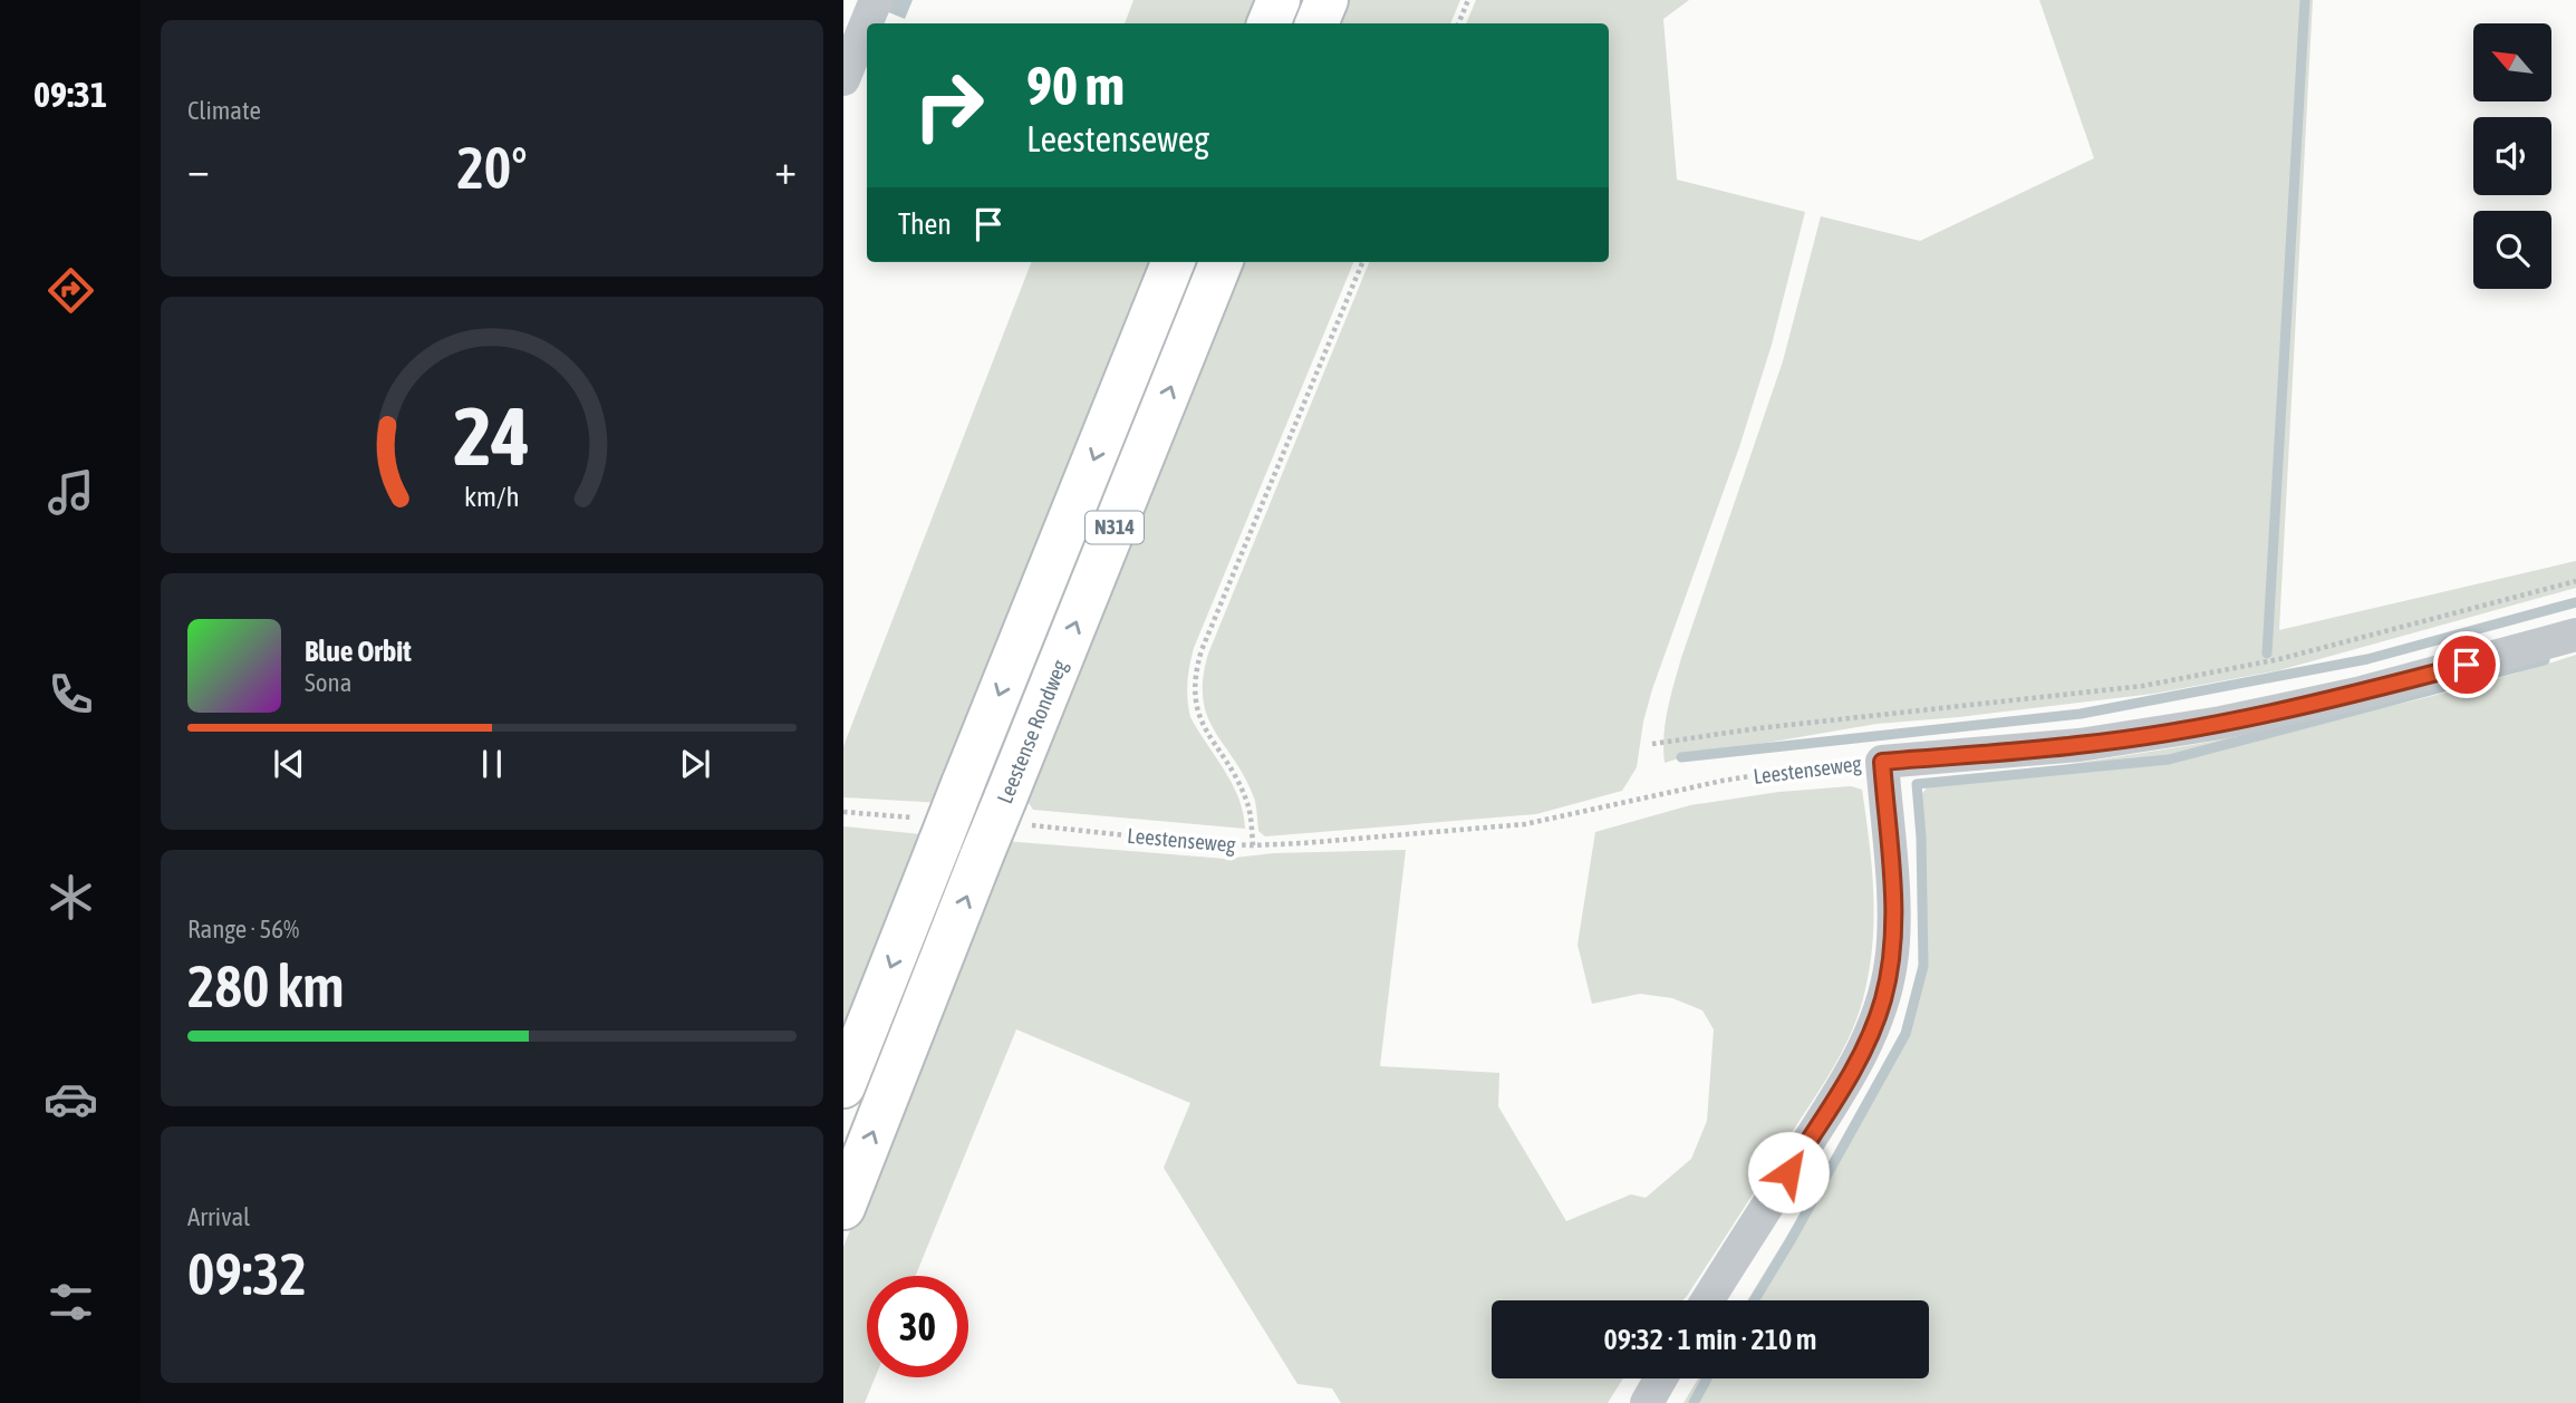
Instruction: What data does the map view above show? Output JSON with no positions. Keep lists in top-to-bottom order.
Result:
{
  "streets": {
    "main road": ["N314", "Leestense Rondweg"],
    "street": ["Leestenseweg"]
  },
  "crossings": [
    ["Leestense Rondweg", "Leestenseweg"]
  ],
  "north": "top left",
  "page": {
    "tabs": "09:31",
    "tile": [
      "Climate",
      ["Range · 56%", "280 km"],
      ["Arrival", "09:32"]
    ],
    "turn": ["90 m", "Leestenseweg"],
    "heat": ["−", "20°", "+"],
    "then": "Then",
    "song": ["Blue Orbit", "Sona"],
    "limit": "30",
    "trip": "09:32 · 1 min · 210 m",
    "gauge": ["24", "km/h"]
  }
}
